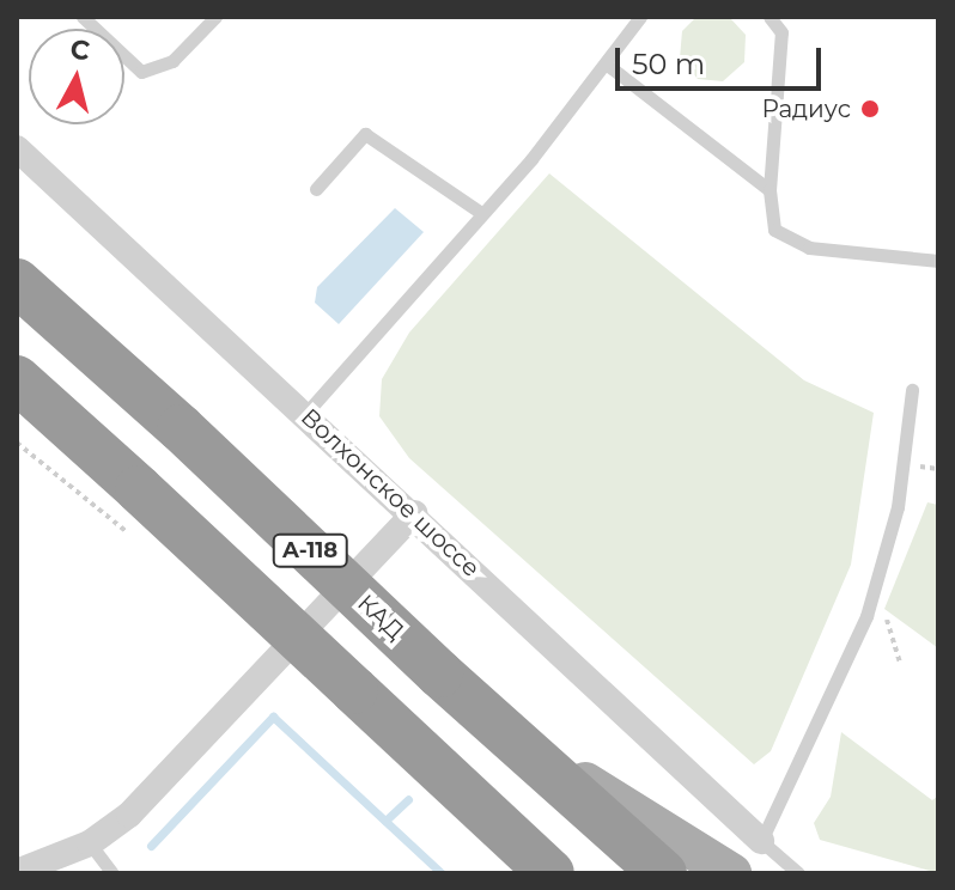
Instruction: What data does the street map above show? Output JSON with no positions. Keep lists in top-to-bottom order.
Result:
{
  "streets": {
    "highway": ["А-118", "КАД"],
    "street": ["Волхонское шоссе"]
  },
  "places": ["Радиус"],
  "scale_bar": "50 m",
  "north": "top"
}
